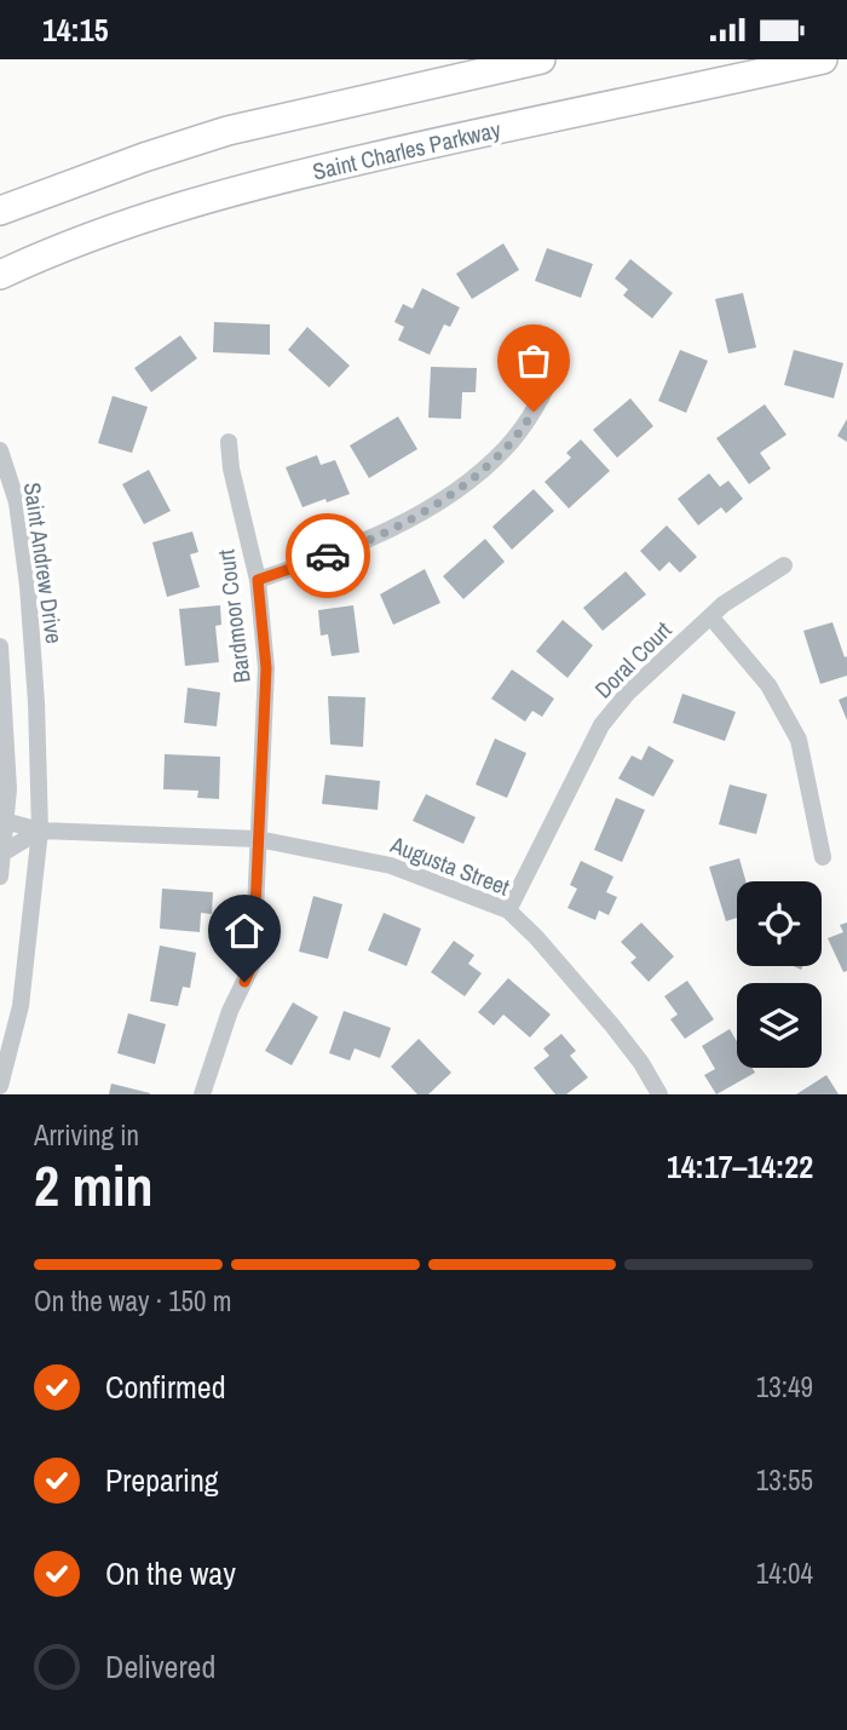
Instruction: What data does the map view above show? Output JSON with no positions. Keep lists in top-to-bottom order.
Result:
{
  "streets": {
    "main road": ["Saint Charles Parkway"],
    "street": [
      "Saint Andrew Drive",
      "Bardmoor Court",
      "Doral Court",
      "Augusta Street"
    ]
  },
  "crossings": [
    ["Saint Andrew Drive", "Augusta Street"],
    ["Bardmoor Court", "Augusta Street"],
    ["Doral Court", "Augusta Street"]
  ],
  "page": {
    "status": "14:15",
    "heading": ["2 min", "Arriving in", "14:17–14:22"],
    "bar": "On the way · 150 m",
    "list": [
      ["Confirmed", "13:49"],
      ["Preparing", "13:55"],
      ["On the way", "14:04"],
      "Delivered"
    ]
  }
}
